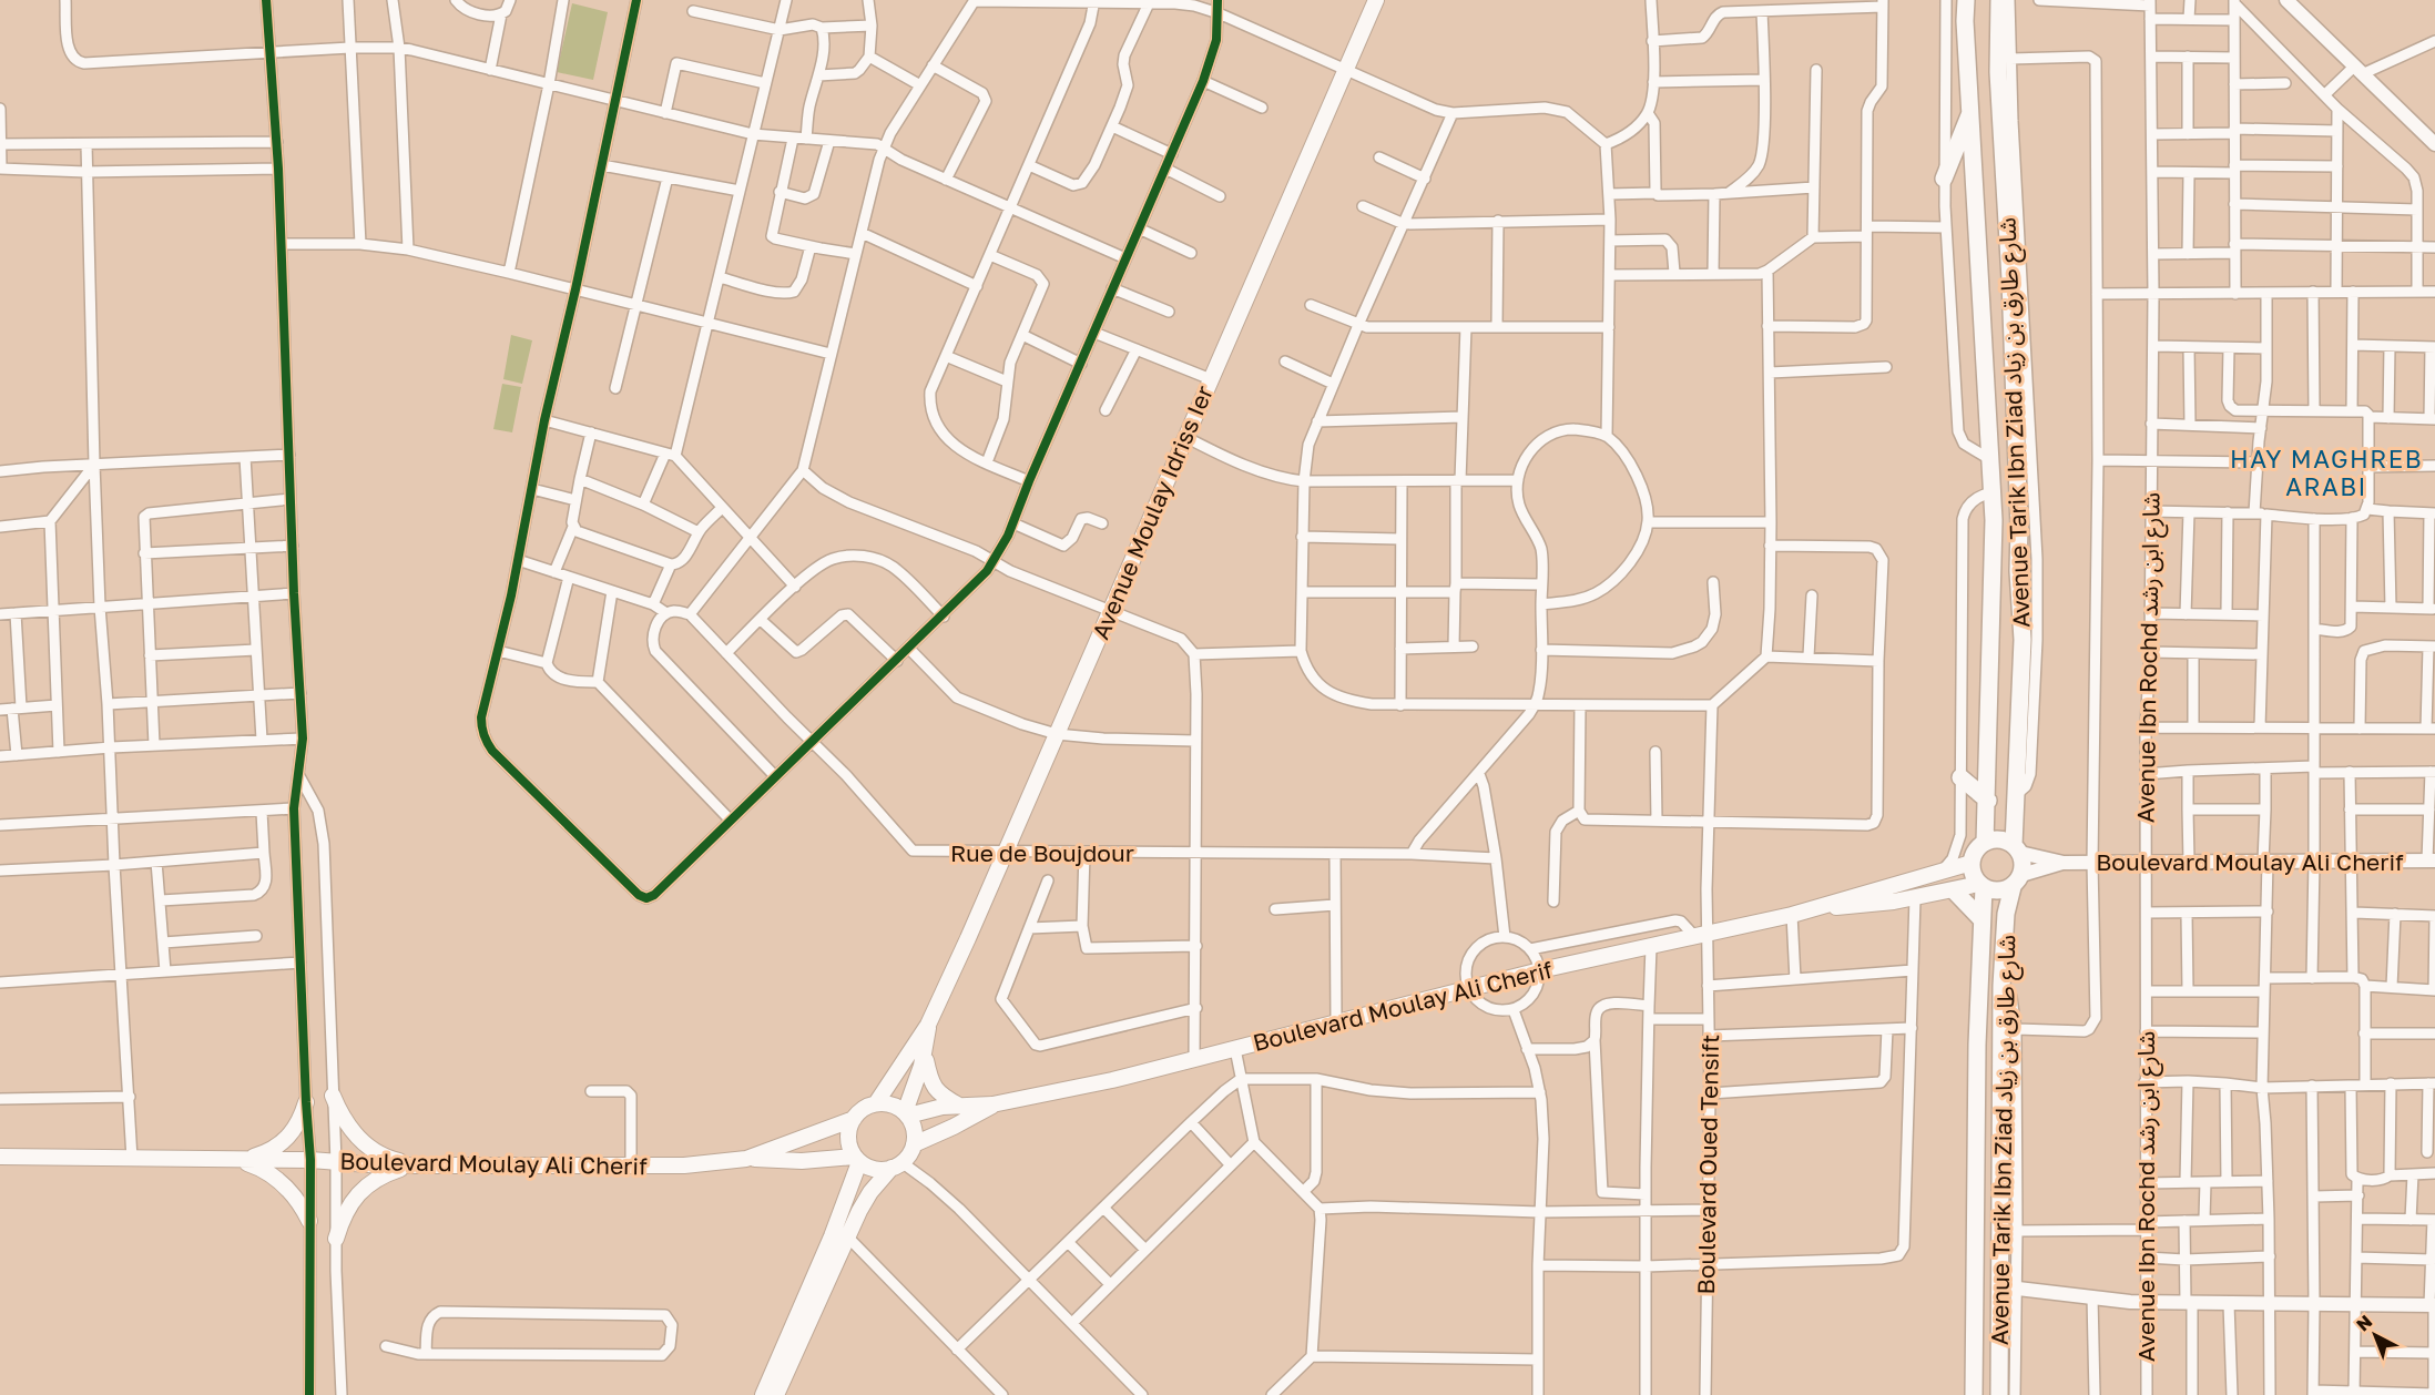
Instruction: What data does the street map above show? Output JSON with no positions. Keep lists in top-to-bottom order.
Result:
{
  "streets": {
    "main road": ["Avenue Tarik Ibn Ziad شارع طارق بن زياد", "Avenue Moulay Idriss Ier", "Boulevard Moulay Ali Cherif"],
    "street": ["Avenue Ibn Rochd شارع ابن رشد", "Rue de Boujdour", "Boulevard Oued Tensift"]
  },
  "crossings": [
    ["Avenue Tarik Ibn Ziad شارع طارق بن زياد", "Boulevard Moulay Ali Cherif"],
    ["Avenue Moulay Idriss Ier", "Rue de Boujdour"],
    ["Avenue Ibn Rochd شارع ابن رشد", "Boulevard Moulay Ali Cherif"],
    ["Boulevard Moulay Ali Cherif", "Boulevard Oued Tensift"]
  ],
  "districts": ["HAY MAGHREB ARABI"],
  "north": "top left"
}
